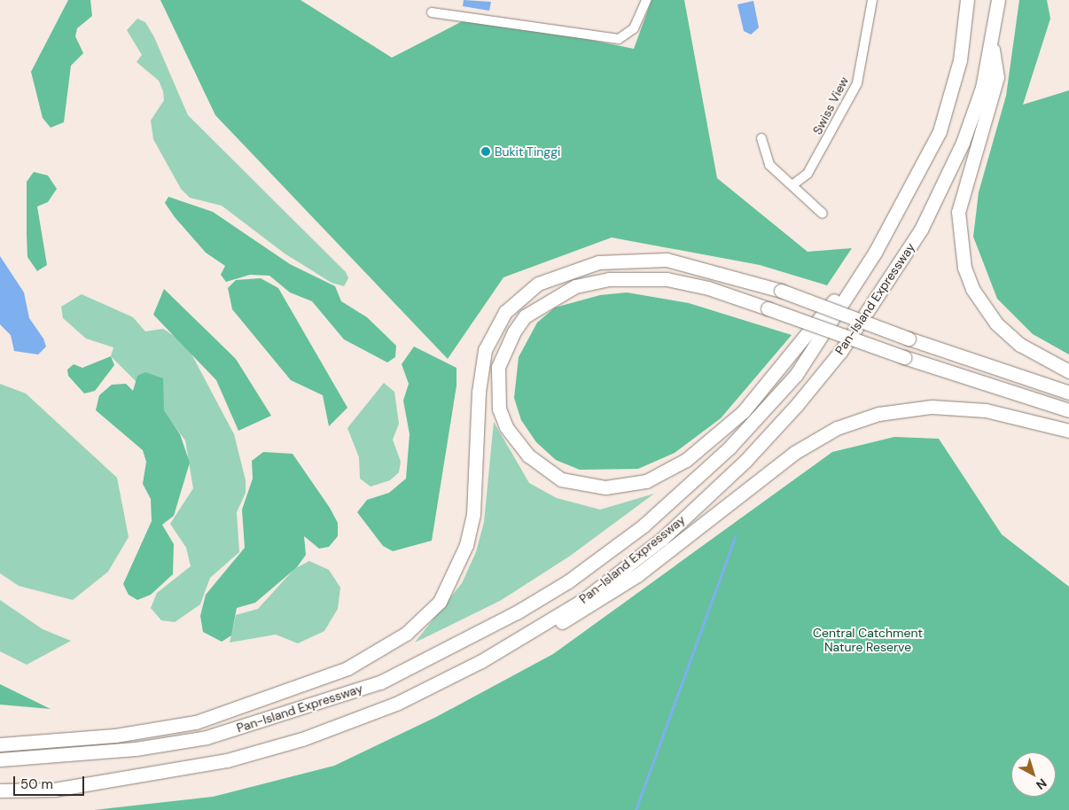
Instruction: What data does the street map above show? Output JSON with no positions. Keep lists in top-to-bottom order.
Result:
{
  "streets": {
    "highway": ["Pan-Island Expressway"],
    "street": ["Swiss View"]
  },
  "parks": ["Central Catchment Nature Reserve"],
  "places": ["Bukit Tinggi"],
  "scale_bar": "50 m",
  "north": "bottom right"
}
